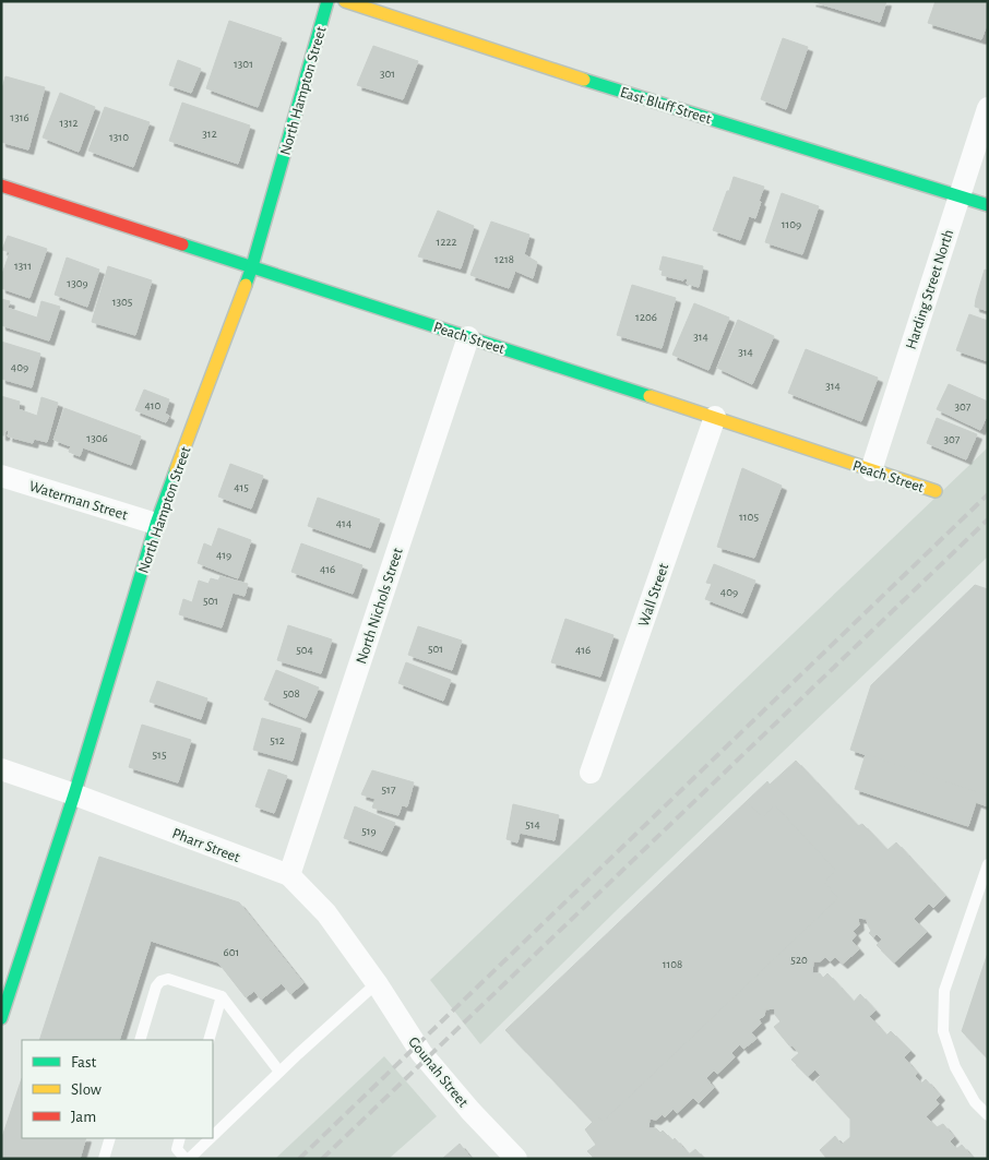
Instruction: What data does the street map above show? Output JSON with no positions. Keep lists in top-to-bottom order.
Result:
{
  "streets": {
    "street": [
      "North Hampton Street",
      "East Bluff Street",
      "Harding Street North",
      "Peach Street",
      "Waterman Street",
      "Wall Street",
      "North Nichols Street",
      "Pharr Street",
      "Gounah Street"
    ]
  },
  "crossings": [
    ["North Hampton Street", "Peach Street"],
    ["North Hampton Street", "Waterman Street"],
    ["North Hampton Street", "Pharr Street"],
    ["East Bluff Street", "Harding Street North"],
    ["Harding Street North", "Peach Street"],
    ["Peach Street", "Wall Street"],
    ["Peach Street", "North Nichols Street"],
    ["North Nichols Street", "Pharr Street"],
    ["Pharr Street", "Gounah Street"]
  ],
  "house_numbers": [
    "1301",
    "301",
    "1316",
    "1312",
    "312",
    "1310",
    "1109",
    "1222",
    "1218",
    "1311",
    "1309",
    "1305",
    "1206",
    "314",
    "314",
    "409",
    "314",
    "410",
    "307",
    "1306",
    "307",
    "415",
    "1105",
    "414",
    "419",
    "416",
    "409",
    "501",
    "501",
    "504",
    "416",
    "508",
    "512",
    "515",
    "517",
    "514",
    "519",
    "601",
    "520",
    "1108"
  ],
  "legend": ["Fast", "Slow", "Jam"]
}
